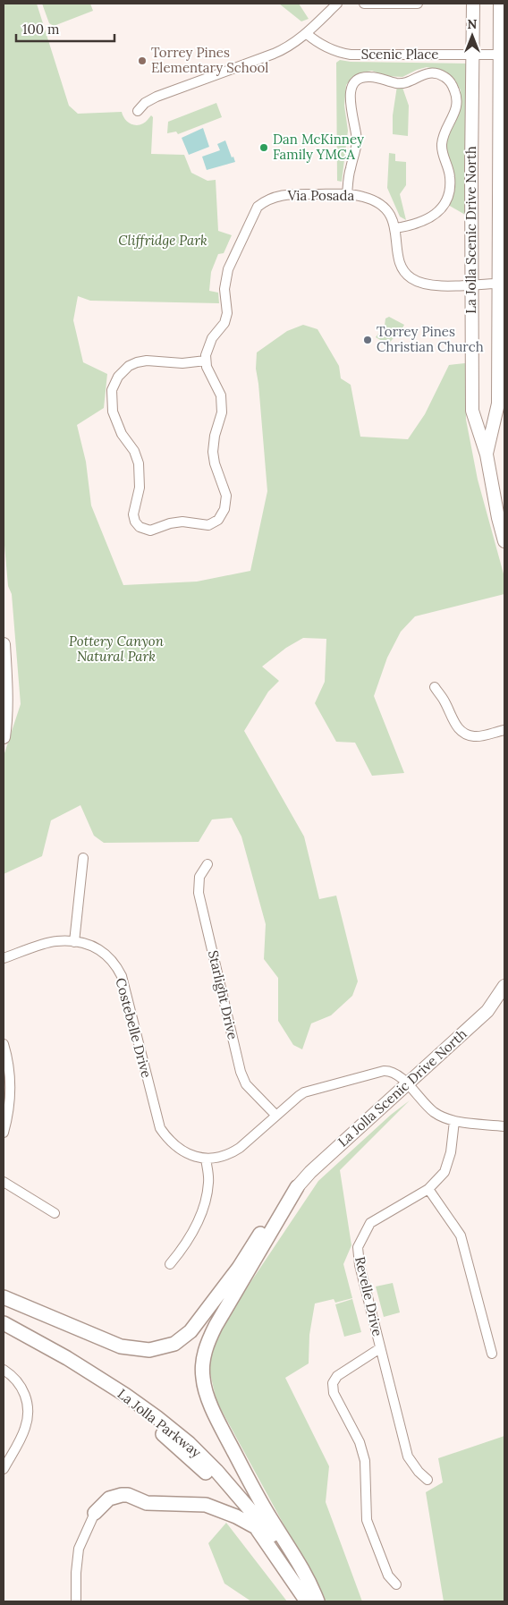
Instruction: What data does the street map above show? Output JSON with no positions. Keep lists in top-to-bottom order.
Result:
{
  "streets": {
    "highway": ["La Jolla Parkway"],
    "main road": ["La Jolla Scenic Drive North"],
    "street": [
      "Scenic Place",
      "Via Posada",
      "Starlight Drive",
      "Costebelle Drive",
      "Revelle Drive"
    ]
  },
  "crossings": [
    ["Scenic Place", "La Jolla Scenic Drive North"],
    ["Via Posada", "La Jolla Scenic Drive North"]
  ],
  "parks": ["Cliffridge Park", "Pottery Canyon Natural Park"],
  "places": ["Torrey Pines Elementary School", "Dan McKinney Family YMCA", "Torrey Pines Christian Church"],
  "scale_bar": "100 m",
  "north": "top"
}
